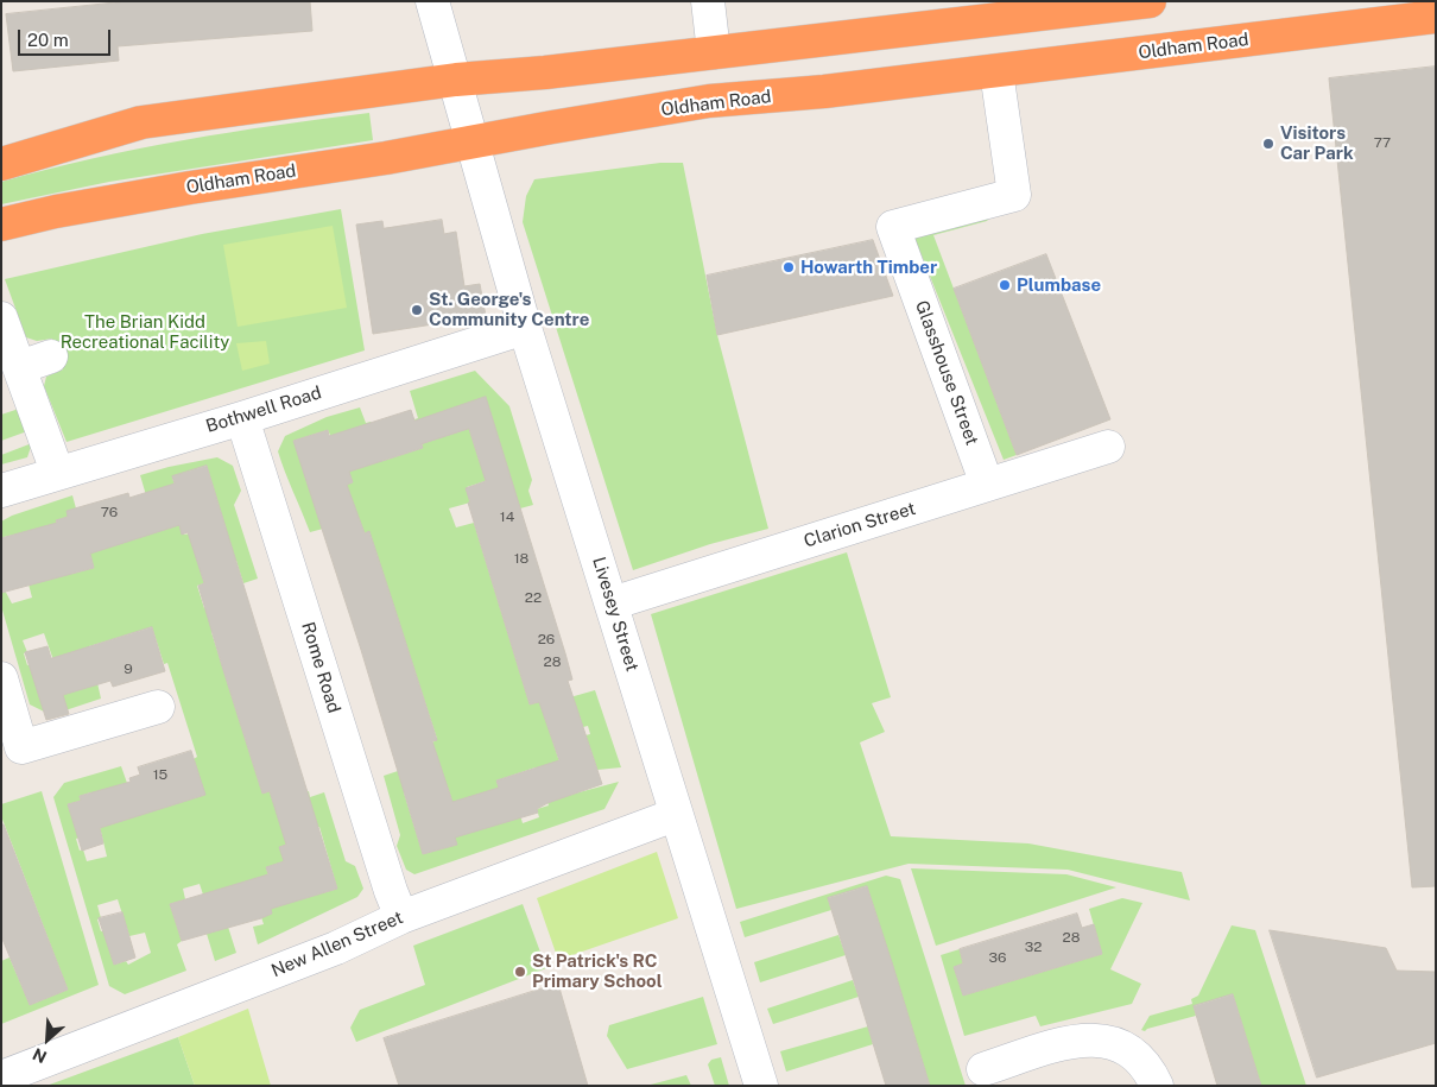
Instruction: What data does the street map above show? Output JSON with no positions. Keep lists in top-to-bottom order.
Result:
{
  "streets": {
    "highway": ["Oldham Road"],
    "street": [
      "Glasshouse Street",
      "Bothwell Road",
      "Clarion Street",
      "Livesey Street",
      "Rome Road",
      "New Allen Street"
    ]
  },
  "crossings": [
    ["Oldham Road", "Glasshouse Street"],
    ["Oldham Road", "Livesey Street"],
    ["Glasshouse Street", "Clarion Street"],
    ["Bothwell Road", "Livesey Street"],
    ["Bothwell Road", "Rome Road"],
    ["Clarion Street", "Livesey Street"],
    ["Livesey Street", "New Allen Street"],
    ["Rome Road", "New Allen Street"]
  ],
  "parks": ["The Brian Kidd Recreational Facility"],
  "places": [
    "Visitors Car Park",
    "Howarth Timber",
    "Plumbase",
    "St. George's Community Centre",
    "St Patrick's RC Primary School"
  ],
  "house_numbers": [
    "77",
    "76",
    "14",
    "18",
    "22",
    "26",
    "28",
    "9",
    "15",
    "28",
    "32",
    "36"
  ],
  "scale_bar": "20 m",
  "north": "bottom left"
}
